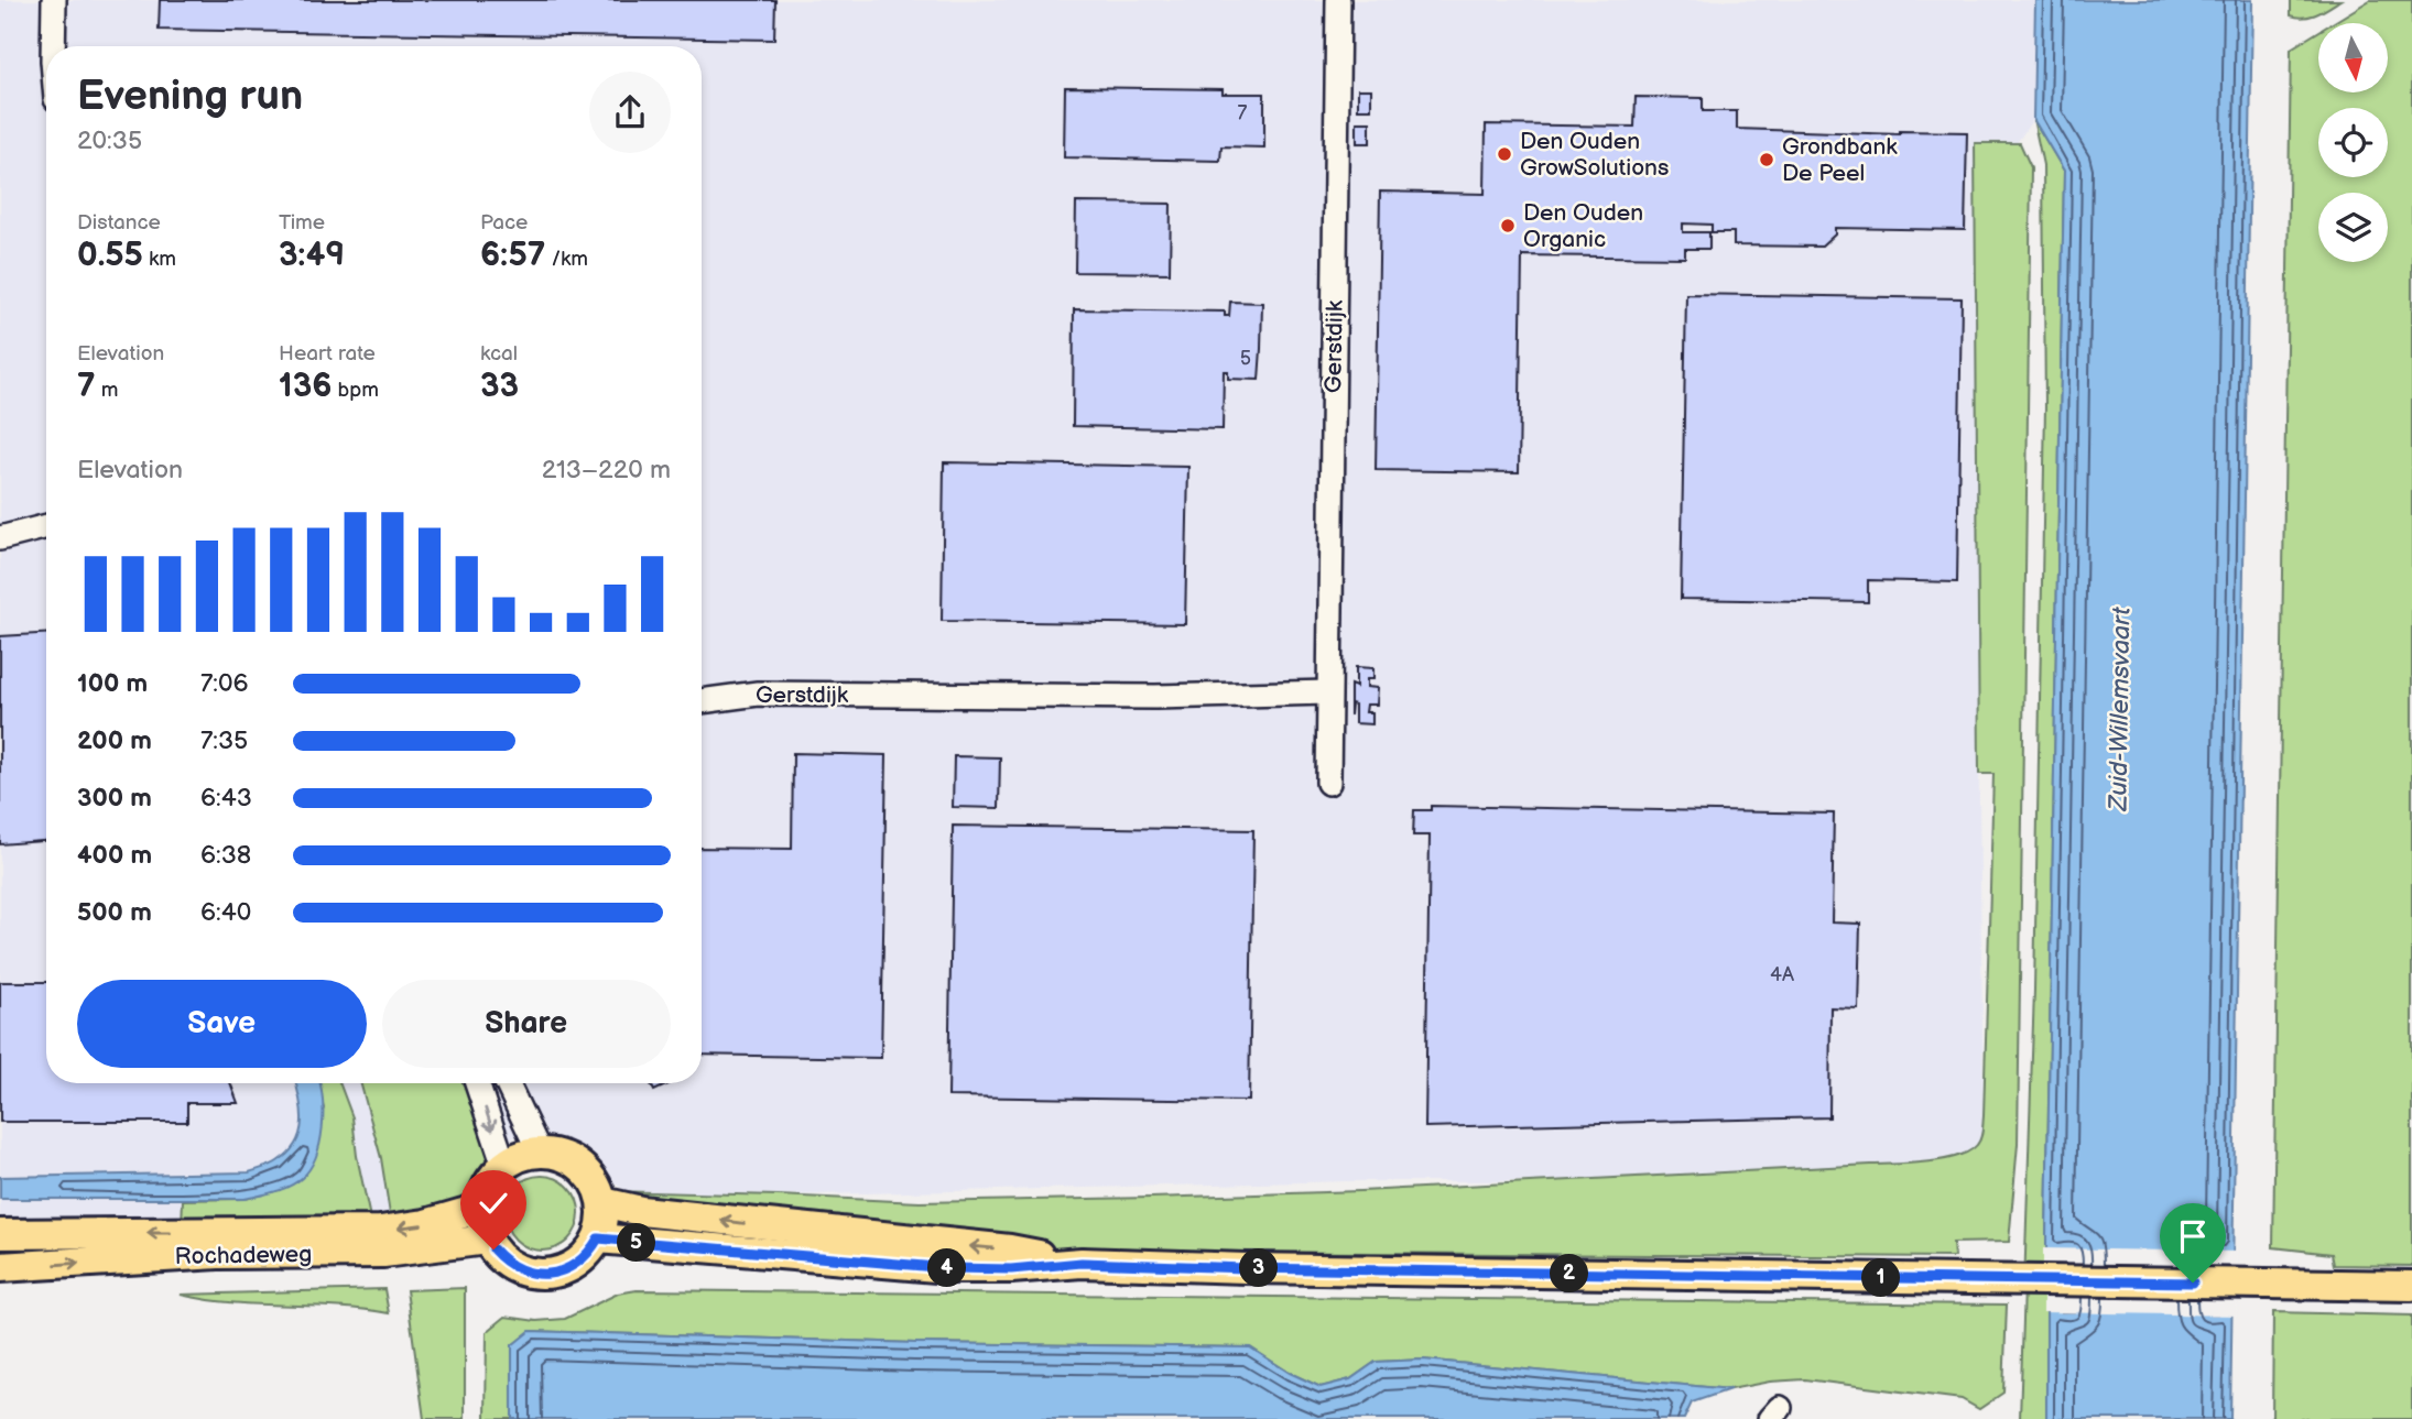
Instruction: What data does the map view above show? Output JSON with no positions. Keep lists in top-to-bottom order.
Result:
{
  "streets": {
    "main road": ["Rochadeweg"],
    "street": ["Gerstdijk"]
  },
  "water": ["Zuid-Willemsvaart"],
  "places": ["Den Ouden GrowSolutions", "Grondbank De Peel", "Den Ouden Organic"],
  "house_numbers": ["7", "5", "4A"],
  "north": "bottom",
  "page": {
    "heading": ["Evening run", "20:35"],
    "stats": [
      ["Distance", "0.55 km"],
      ["Time", "3:49"],
      ["Pace", "6:57 /km"],
      ["Elevation", "7 m"],
      ["Heart rate", "136 bpm"],
      ["kcal", "33"]
    ],
    "chart": ["Elevation", "213–220 m"],
    "list": [
      {
        "name": "100 m",
        "note": "7:06"
      },
      {
        "name": "200 m",
        "note": "7:35"
      },
      {
        "name": "300 m",
        "note": "6:43"
      },
      {
        "name": "400 m",
        "note": "6:38"
      },
      {
        "name": "500 m",
        "note": "6:40"
      }
    ],
    "buttons": ["Save", "Share"],
    "pins": [
      "5",
      "3",
      "4",
      "2",
      "1"
    ]
  }
}
